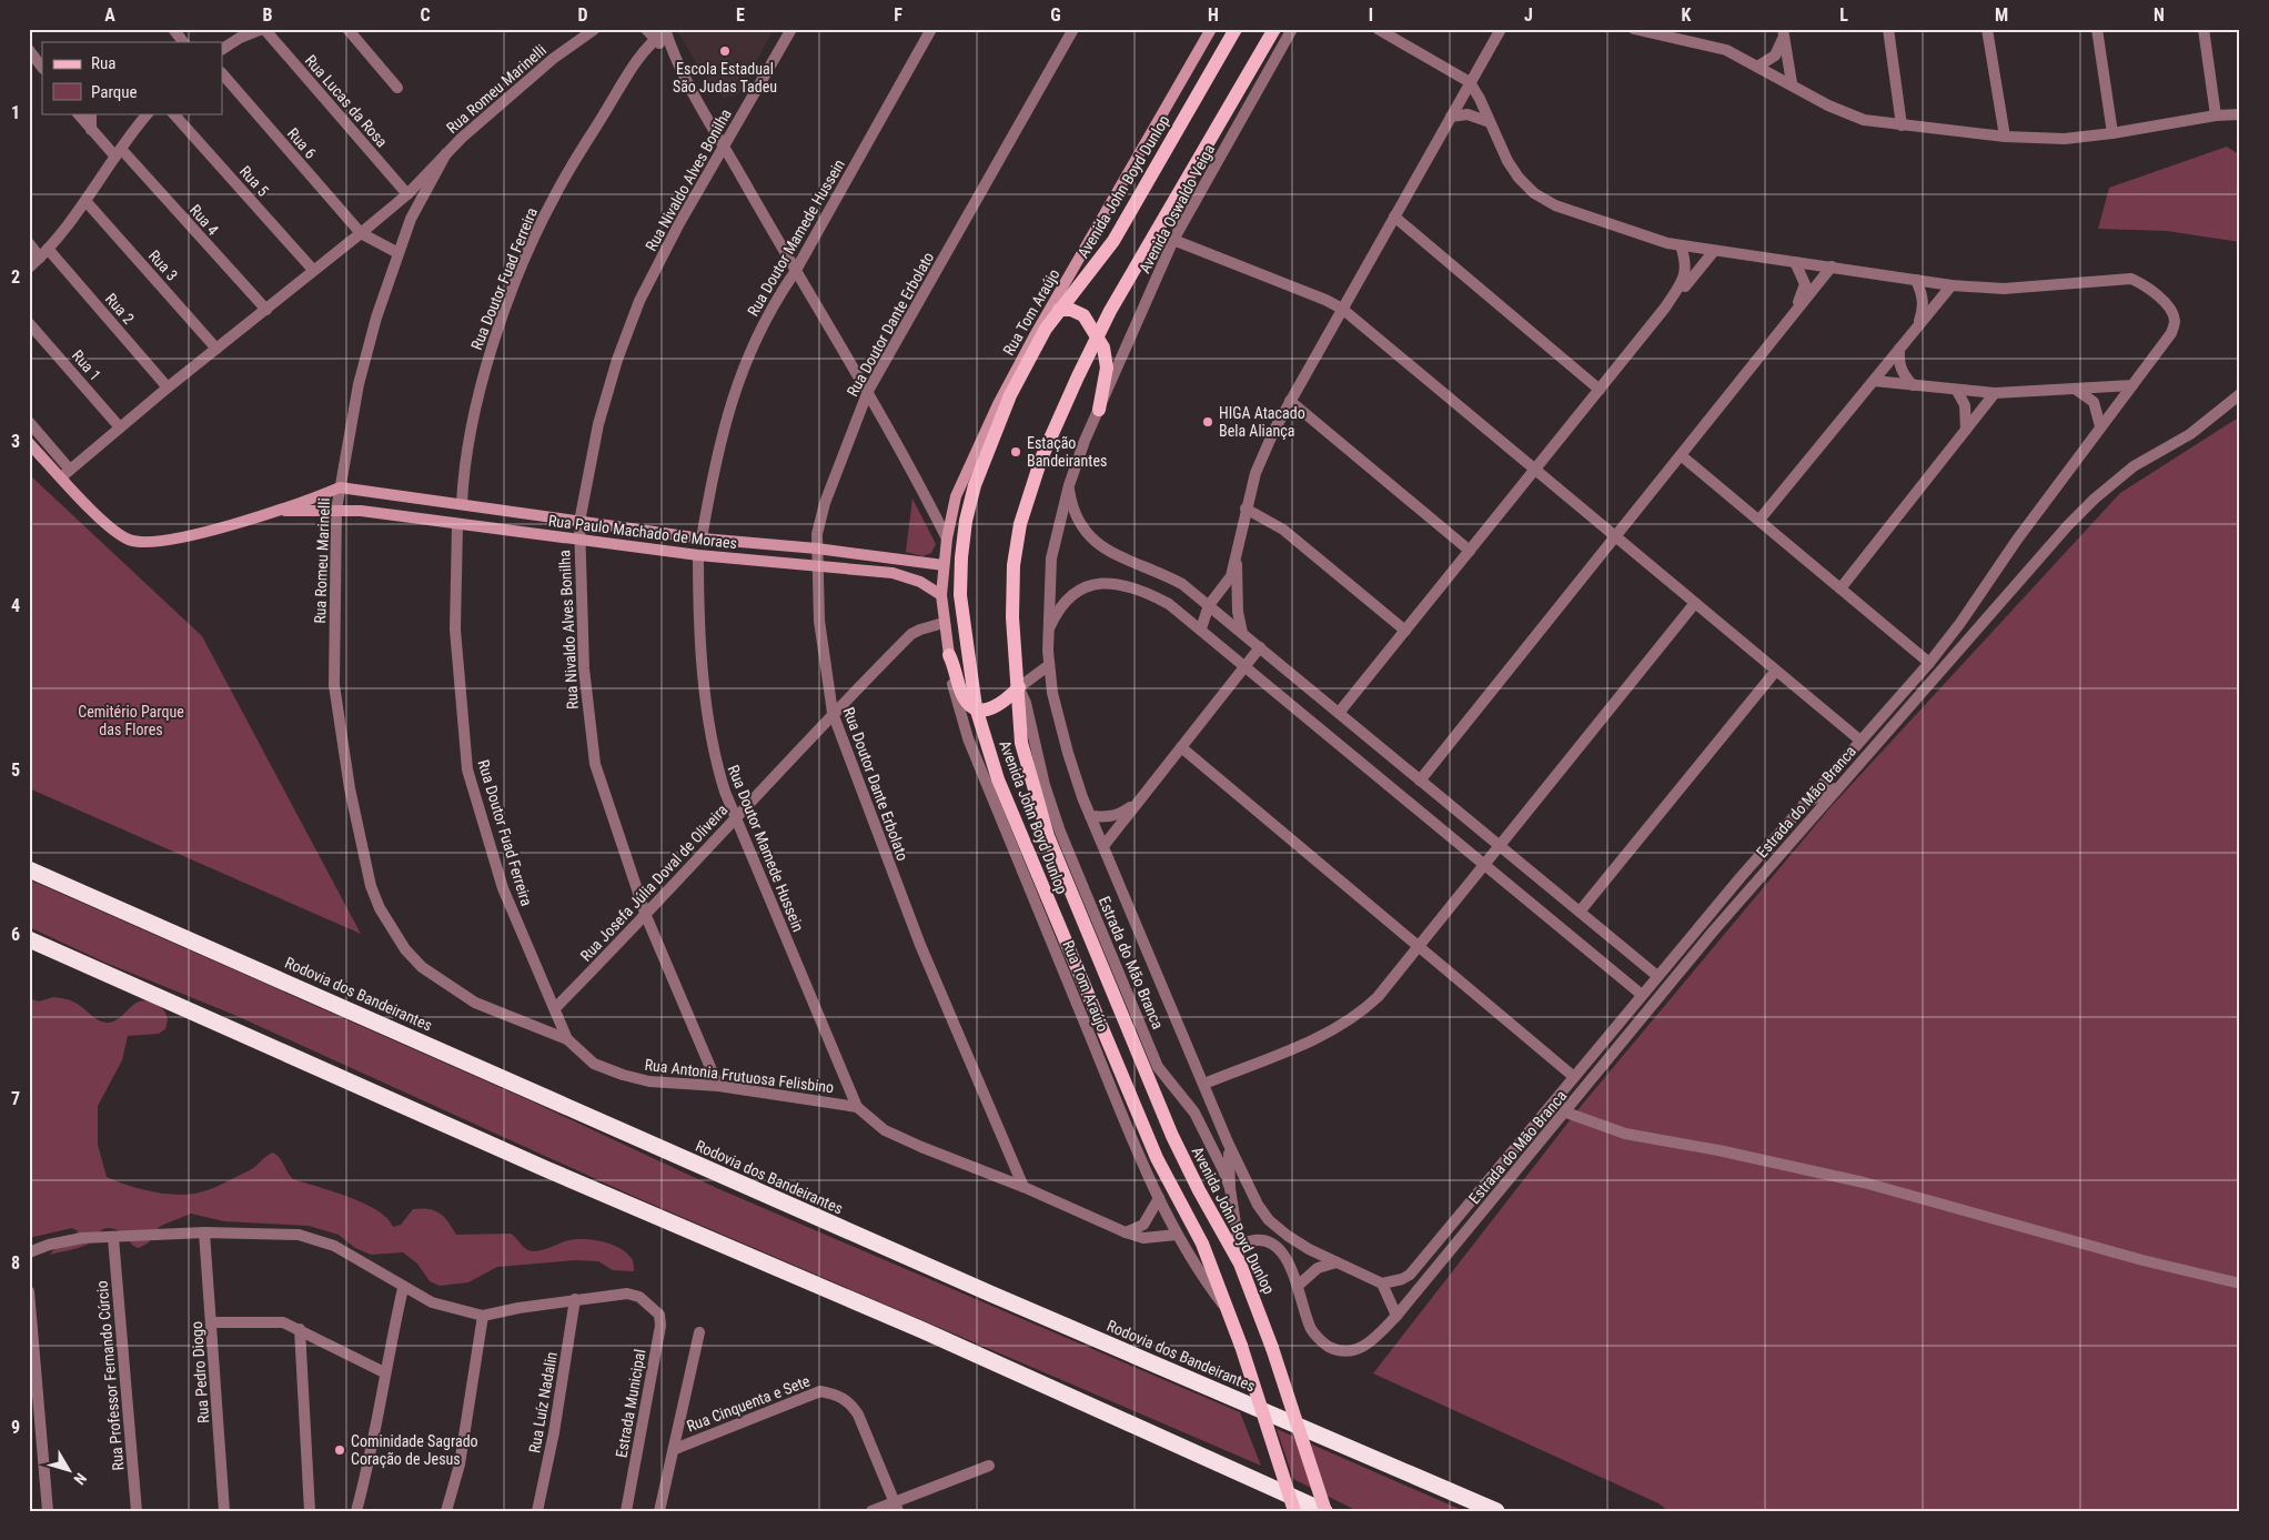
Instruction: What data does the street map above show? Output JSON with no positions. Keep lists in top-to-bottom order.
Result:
{
  "streets": {
    "highway": ["Rodovia dos Bandeirantes"],
    "main road": ["Avenida John Boyd Dunlop", "Rua Tom Araújo", "Rua Paulo Machado de Moraes"],
    "street": [
      "Rua Romeu Marinelli",
      "Rua Lucas da Rosa",
      "Rua 6",
      "Rua Nivaldo Alves Bonilha",
      "Rua 5",
      "Avenida Oswaldo Veiga",
      "Rua 4",
      "Rua Doutor Mamede Hussein",
      "Rua 3",
      "Rua Doutor Fuad Ferreira",
      "Rua 2",
      "Rua Doutor Dante Erbolato",
      "Rua 1",
      "Estrada do Mão Branca",
      "Rua Josefa Júlia Doval de Oliveira",
      "Rua Antonia Frutuosa Felisbino",
      "Rua Pedro Diogo",
      "Rua Professor Fernando Cúrcio",
      "Rua Luíz Nadalin",
      "Estrada Municipal",
      "Rua Cinquenta e Sete"
    ]
  },
  "crossings": [
    ["Rua Romeu Marinelli", "Rua Lucas da Rosa"],
    ["Rua Romeu Marinelli", "Rua 6"],
    ["Rua Romeu Marinelli", "Rua 5"],
    ["Rua Romeu Marinelli", "Rua 4"],
    ["Rua Romeu Marinelli", "Rua 3"],
    ["Rua Romeu Marinelli", "Rua 2"],
    ["Rua Romeu Marinelli", "Rua 1"],
    ["Rua Romeu Marinelli", "Rua Paulo Machado de Moraes"],
    ["Rua Romeu Marinelli", "Rua Antonia Frutuosa Felisbino"],
    ["Rua Nivaldo Alves Bonilha", "Rua Paulo Machado de Moraes"],
    ["Rua Nivaldo Alves Bonilha", "Rua Josefa Júlia Doval de Oliveira"],
    ["Rua Nivaldo Alves Bonilha", "Rua Antonia Frutuosa Felisbino"],
    ["Avenida John Boyd Dunlop", "Rua Tom Araújo"],
    ["Avenida John Boyd Dunlop", "Estrada do Mão Branca"],
    ["Rua Doutor Mamede Hussein", "Rua Paulo Machado de Moraes"],
    ["Rua Doutor Mamede Hussein", "Rua Josefa Júlia Doval de Oliveira"],
    ["Rua Doutor Mamede Hussein", "Rua Antonia Frutuosa Felisbino"],
    ["Rua Doutor Fuad Ferreira", "Rua Paulo Machado de Moraes"],
    ["Rua Doutor Fuad Ferreira", "Rua Josefa Júlia Doval de Oliveira"],
    ["Rua Doutor Fuad Ferreira", "Rua Antonia Frutuosa Felisbino"],
    ["Rua Tom Araújo", "Rua Paulo Machado de Moraes"],
    ["Rua Doutor Dante Erbolato", "Rua Paulo Machado de Moraes"],
    ["Rua Doutor Dante Erbolato", "Rua Josefa Júlia Doval de Oliveira"],
    ["Rua Luíz Nadalin", "Estrada Municipal"]
  ],
  "parks": ["Cemitério Parque das Flores"],
  "places": [
    "Escola Estadual São Judas Tadeu",
    "HIGA Atacado Bela Aliança",
    "Estação Bandeirantes",
    "Cominidade Sagrado Coração de Jesus"
  ],
  "legend": ["Rua", "Parque"],
  "north": "bottom right",
  "grid": {
    "columns": [
      "A",
      "B",
      "C",
      "D",
      "E",
      "F",
      "G",
      "H",
      "I",
      "J",
      "K",
      "L",
      "M",
      "N"
    ],
    "rows": [
      "1",
      "2",
      "3",
      "4",
      "5",
      "6",
      "7",
      "8",
      "9"
    ]
  }
}
